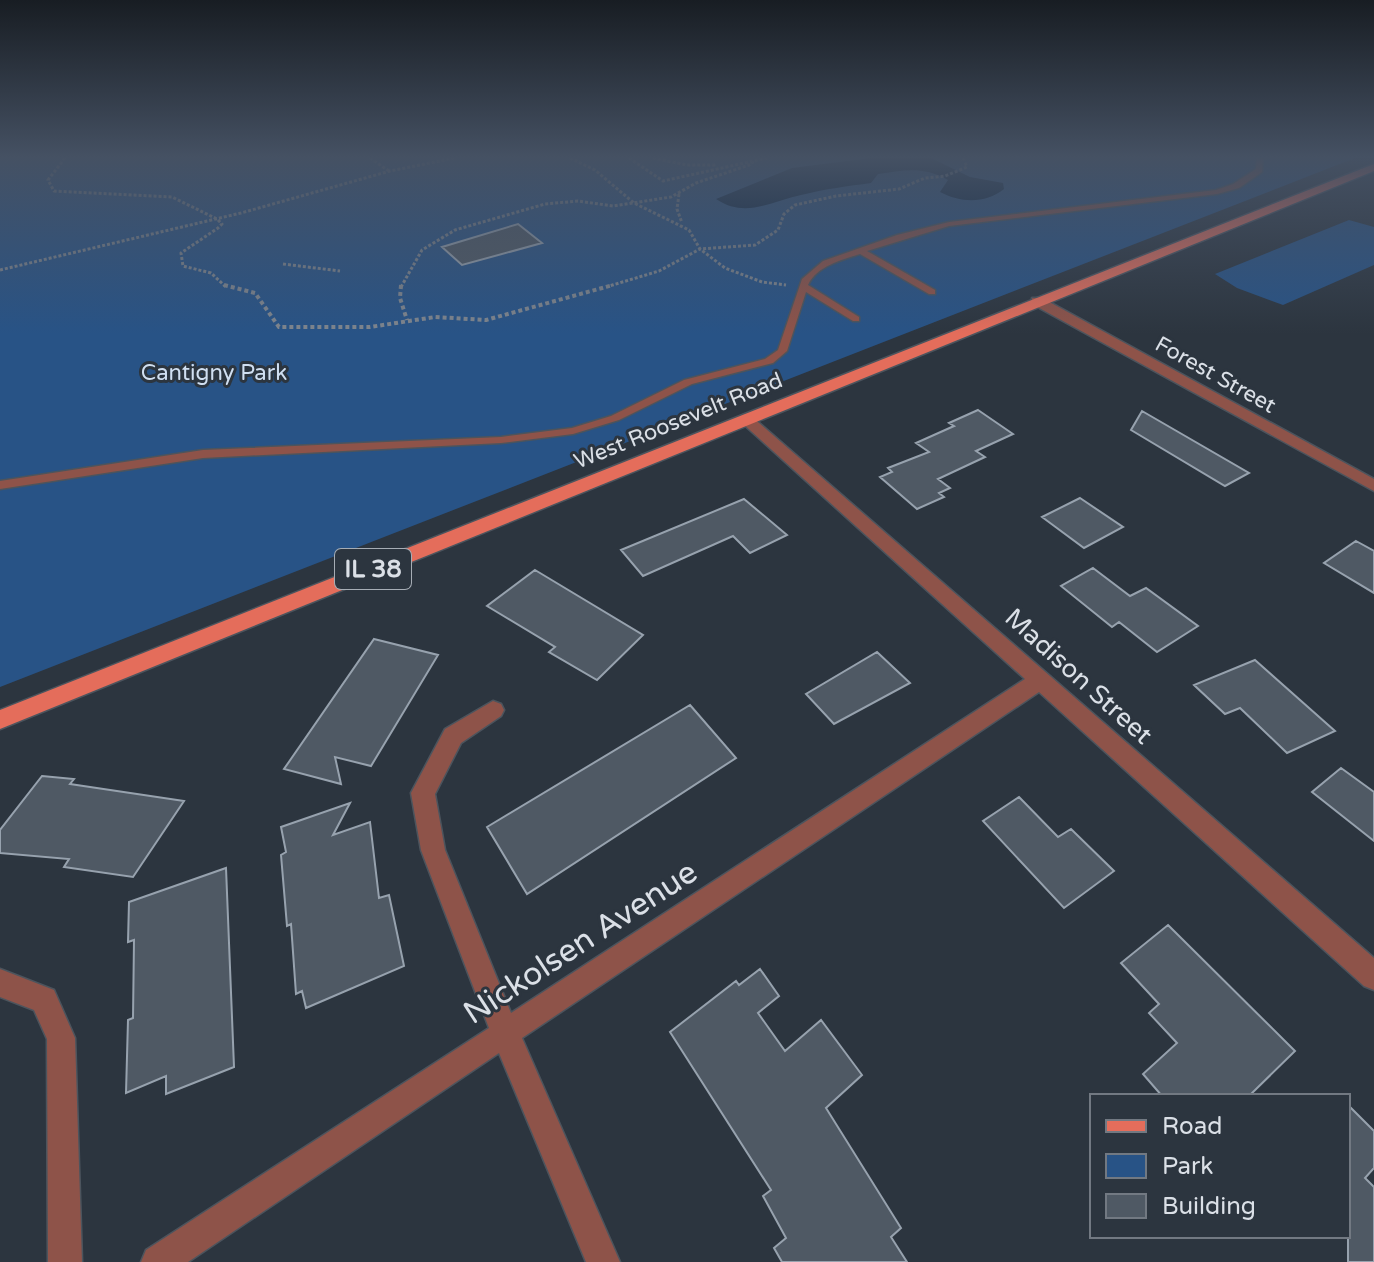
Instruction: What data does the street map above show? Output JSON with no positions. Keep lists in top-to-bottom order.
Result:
{
  "streets": {
    "main road": ["West Roosevelt Road", "IL 38"],
    "street": ["Forest Street", "Madison Street", "Nickolsen Avenue"]
  },
  "crossings": [
    ["Forest Street", "West Roosevelt Road"],
    ["West Roosevelt Road", "Madison Street"],
    ["Madison Street", "Nickolsen Avenue"]
  ],
  "parks": ["Cantigny Park"],
  "legend": ["Road", "Park", "Building"]
}
